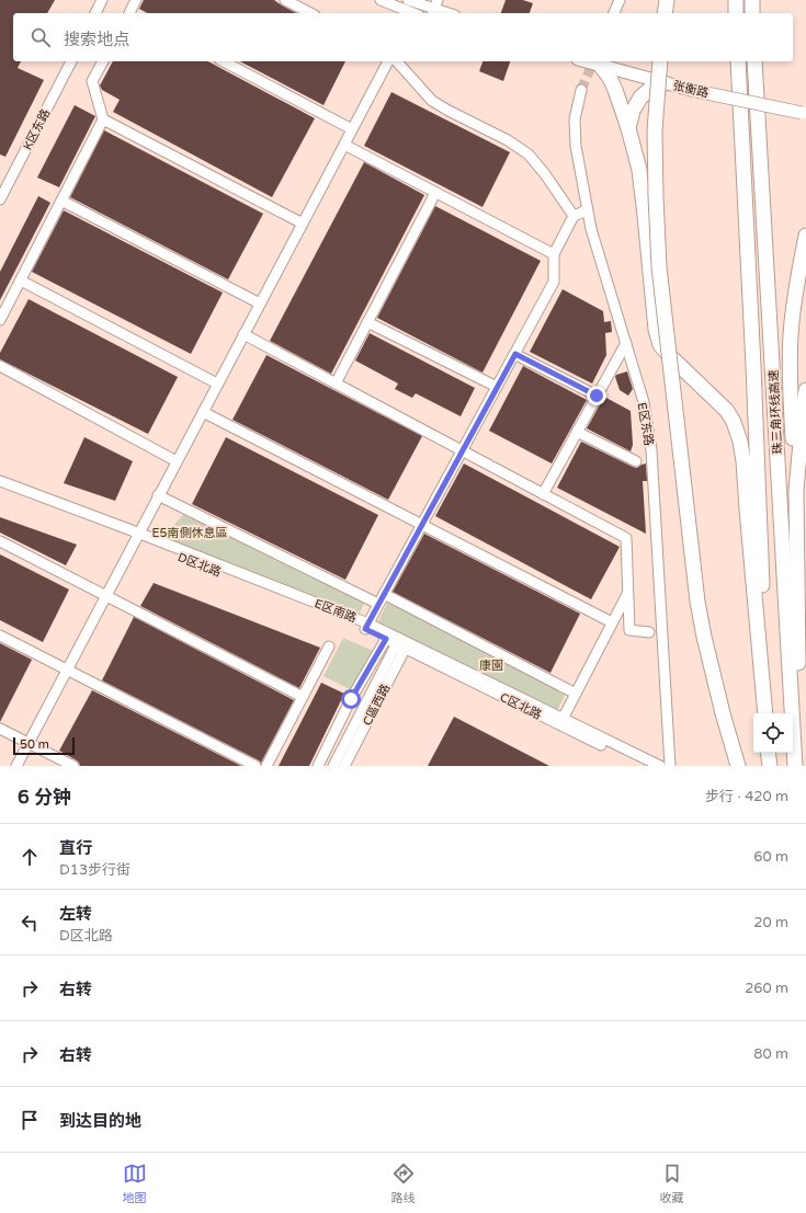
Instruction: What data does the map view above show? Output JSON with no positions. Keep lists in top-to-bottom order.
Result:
{
  "streets": {
    "highway": ["珠三角环线高速"],
    "main road": ["张衡路"],
    "street": [
      "K区东路",
      "E区东路",
      "E区南路",
      "C區西路",
      "C区北路"
    ]
  },
  "crossings": [
    ["E区南路", "C區西路"],
    ["E区南路", "C区北路"],
    ["C區西路", "C区北路"]
  ],
  "parks": ["E5南側休息區", "康園"],
  "scale_bar": "50 m",
  "page": {
    "search": "搜索地点",
    "scale": "50 m",
    "heading": ["6 分钟", "步行 · 420 m"],
    "list": [
      ["直行", "D13步行街", "60 m"],
      ["左转", "D区北路", "20 m"],
      ["右转", "260 m"],
      ["右转", "80 m"],
      "到达目的地"
    ],
    "nav": ["地图", "路线", "收藏"]
  }
}
